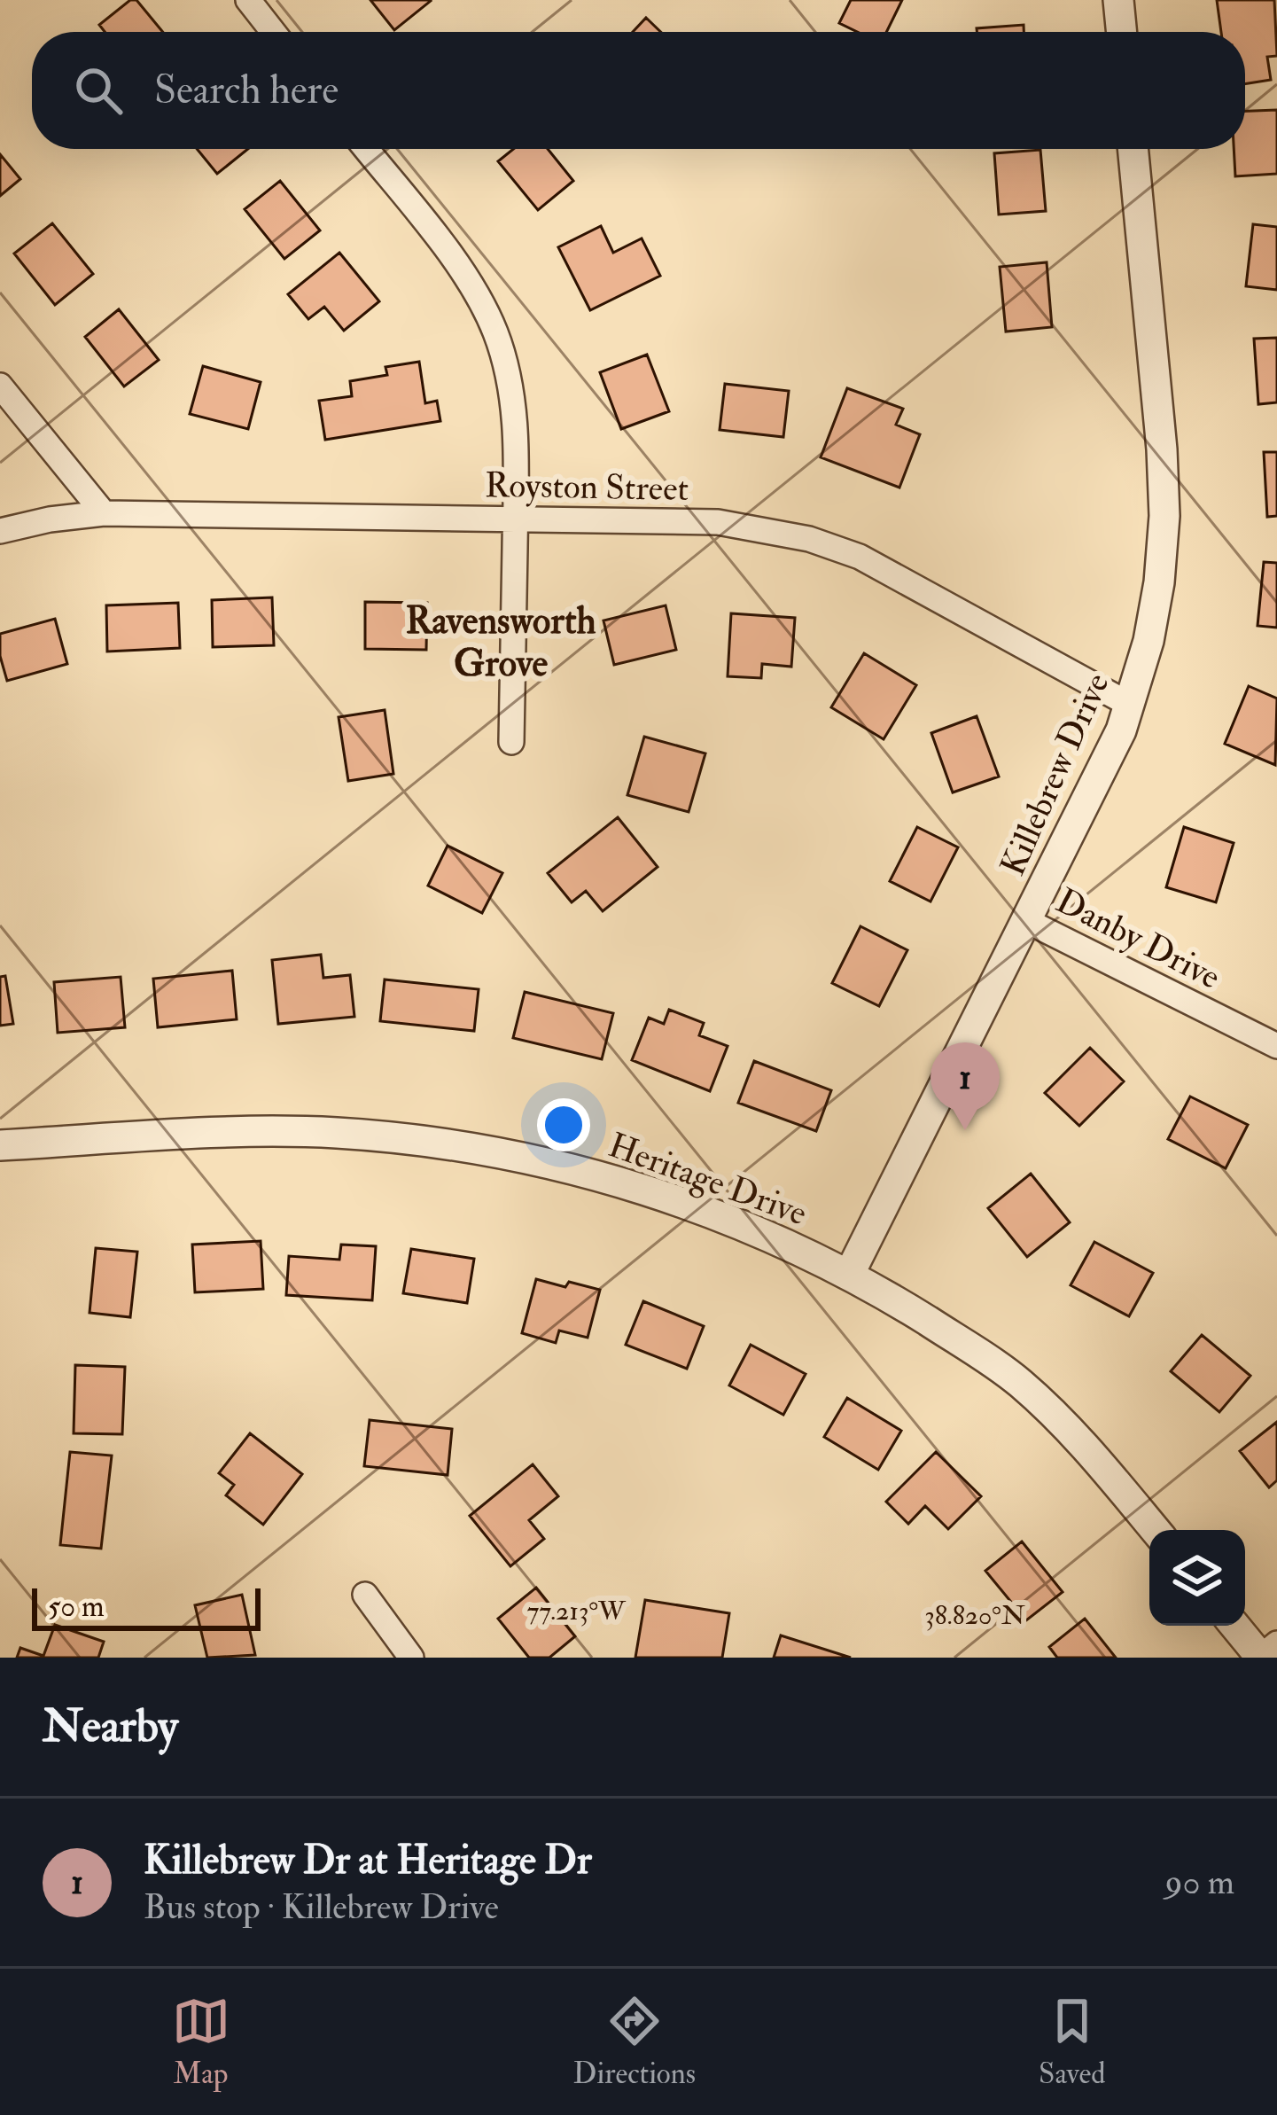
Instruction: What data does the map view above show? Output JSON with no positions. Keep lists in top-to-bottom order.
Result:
{
  "streets": {
    "street": [
      "Royston Street",
      "Killebrew Drive",
      "Danby Drive",
      "Heritage Drive"
    ]
  },
  "crossings": [
    ["Royston Street", "Killebrew Drive"],
    ["Killebrew Drive", "Danby Drive"],
    ["Killebrew Drive", "Heritage Drive"]
  ],
  "districts": ["Ravensworth Grove"],
  "scale_bar": "50 m",
  "page": {
    "search": "Search here",
    "pins": "1",
    "scale": "50 m",
    "heading": "Nearby",
    "list": [
      {
        "mark": "1",
        "name": "Killebrew Dr at Heritage Dr",
        "note": "Bus stop · Killebrew Drive",
        "value": "90 m"
      }
    ],
    "nav": ["Map", "Directions", "Saved"]
  },
  "coordinates": ["77.213°W", "38.820°N"]
}
